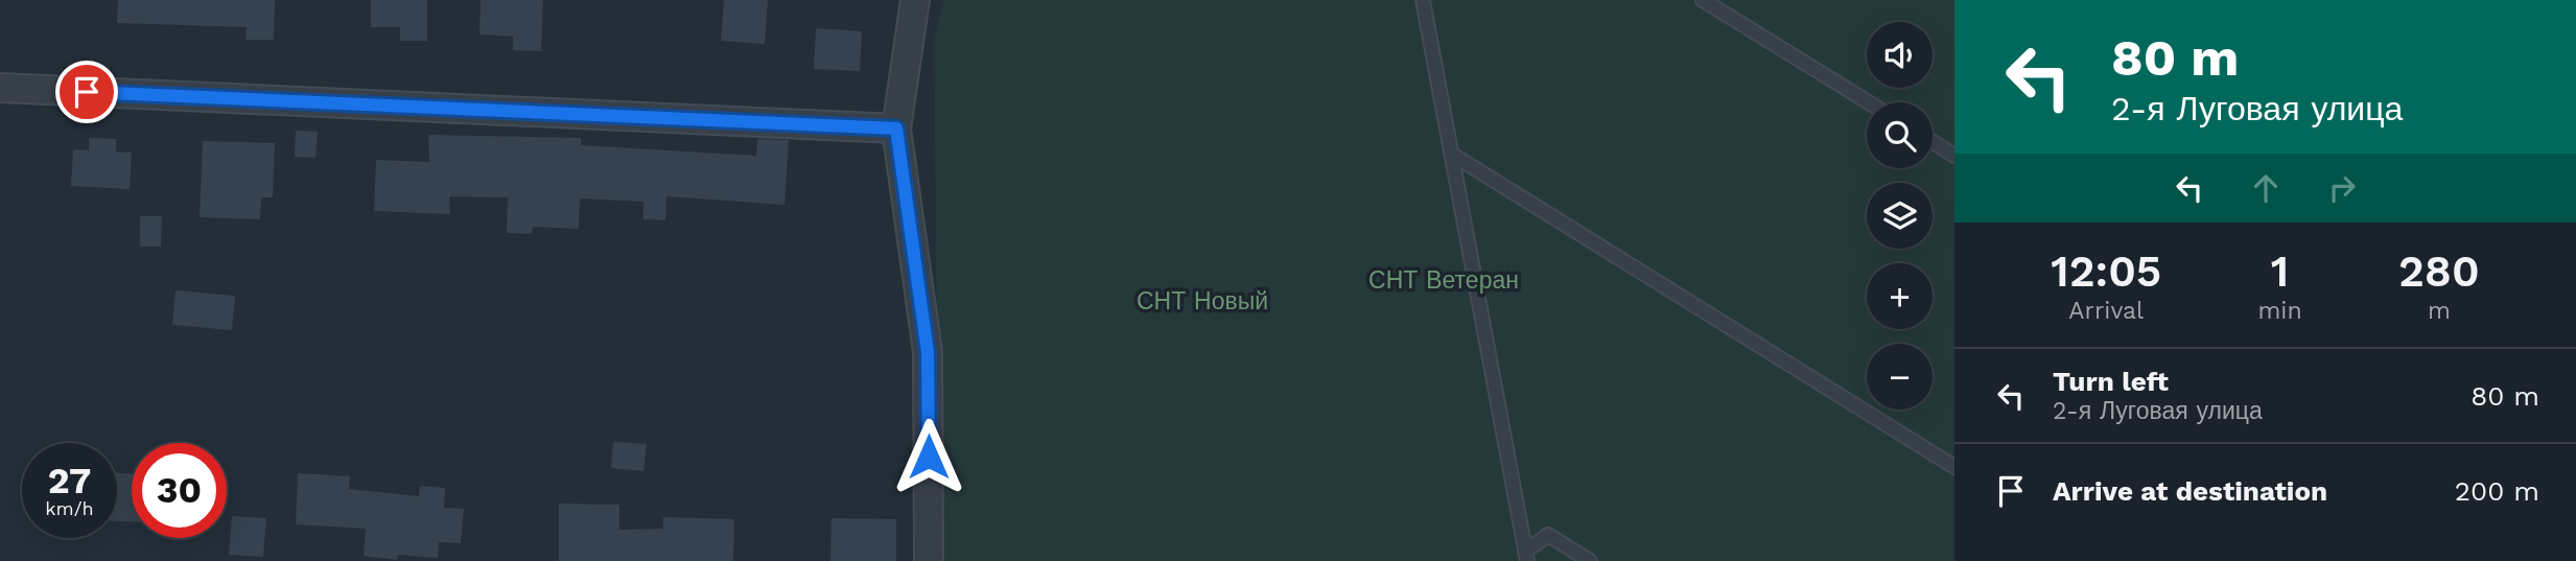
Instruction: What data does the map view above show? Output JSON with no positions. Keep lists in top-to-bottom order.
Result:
{
  "parks": ["СНТ Ветеран", "СНТ Новый"],
  "page": {
    "turn": ["80 m", "2-я Луговая улица"],
    "map_buttons": ["+", "−"],
    "eta": [
      "12:05",
      "Arrival",
      "1",
      "min",
      "280",
      "m"
    ],
    "list": [
      {
        "name": "Turn left",
        "note": "2-я Луговая улица",
        "value": "80 m"
      },
      {
        "name": "Arrive at destination",
        "value": "200 m"
      }
    ],
    "speed": "27 km/h",
    "limit": "30"
  }
}
